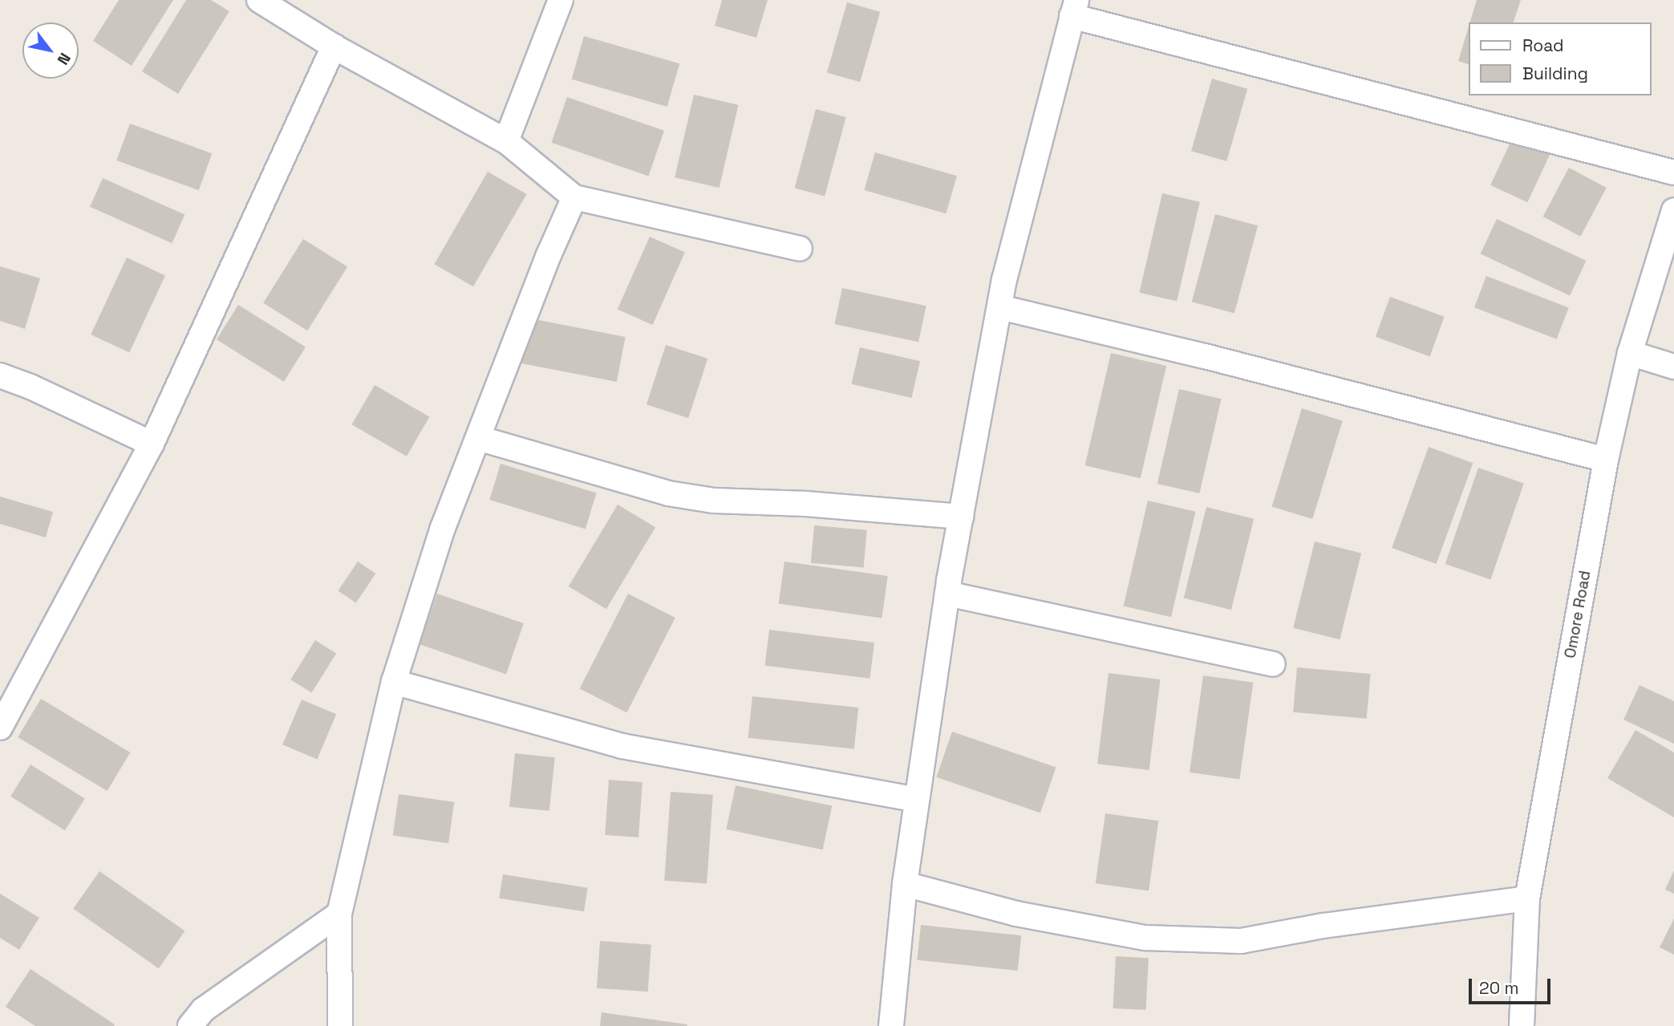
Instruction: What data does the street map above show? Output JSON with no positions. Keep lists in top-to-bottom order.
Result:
{
  "streets": {
    "street": ["Omore Road"]
  },
  "legend": ["Road", "Building"],
  "scale_bar": "20 m",
  "north": "bottom right"
}
